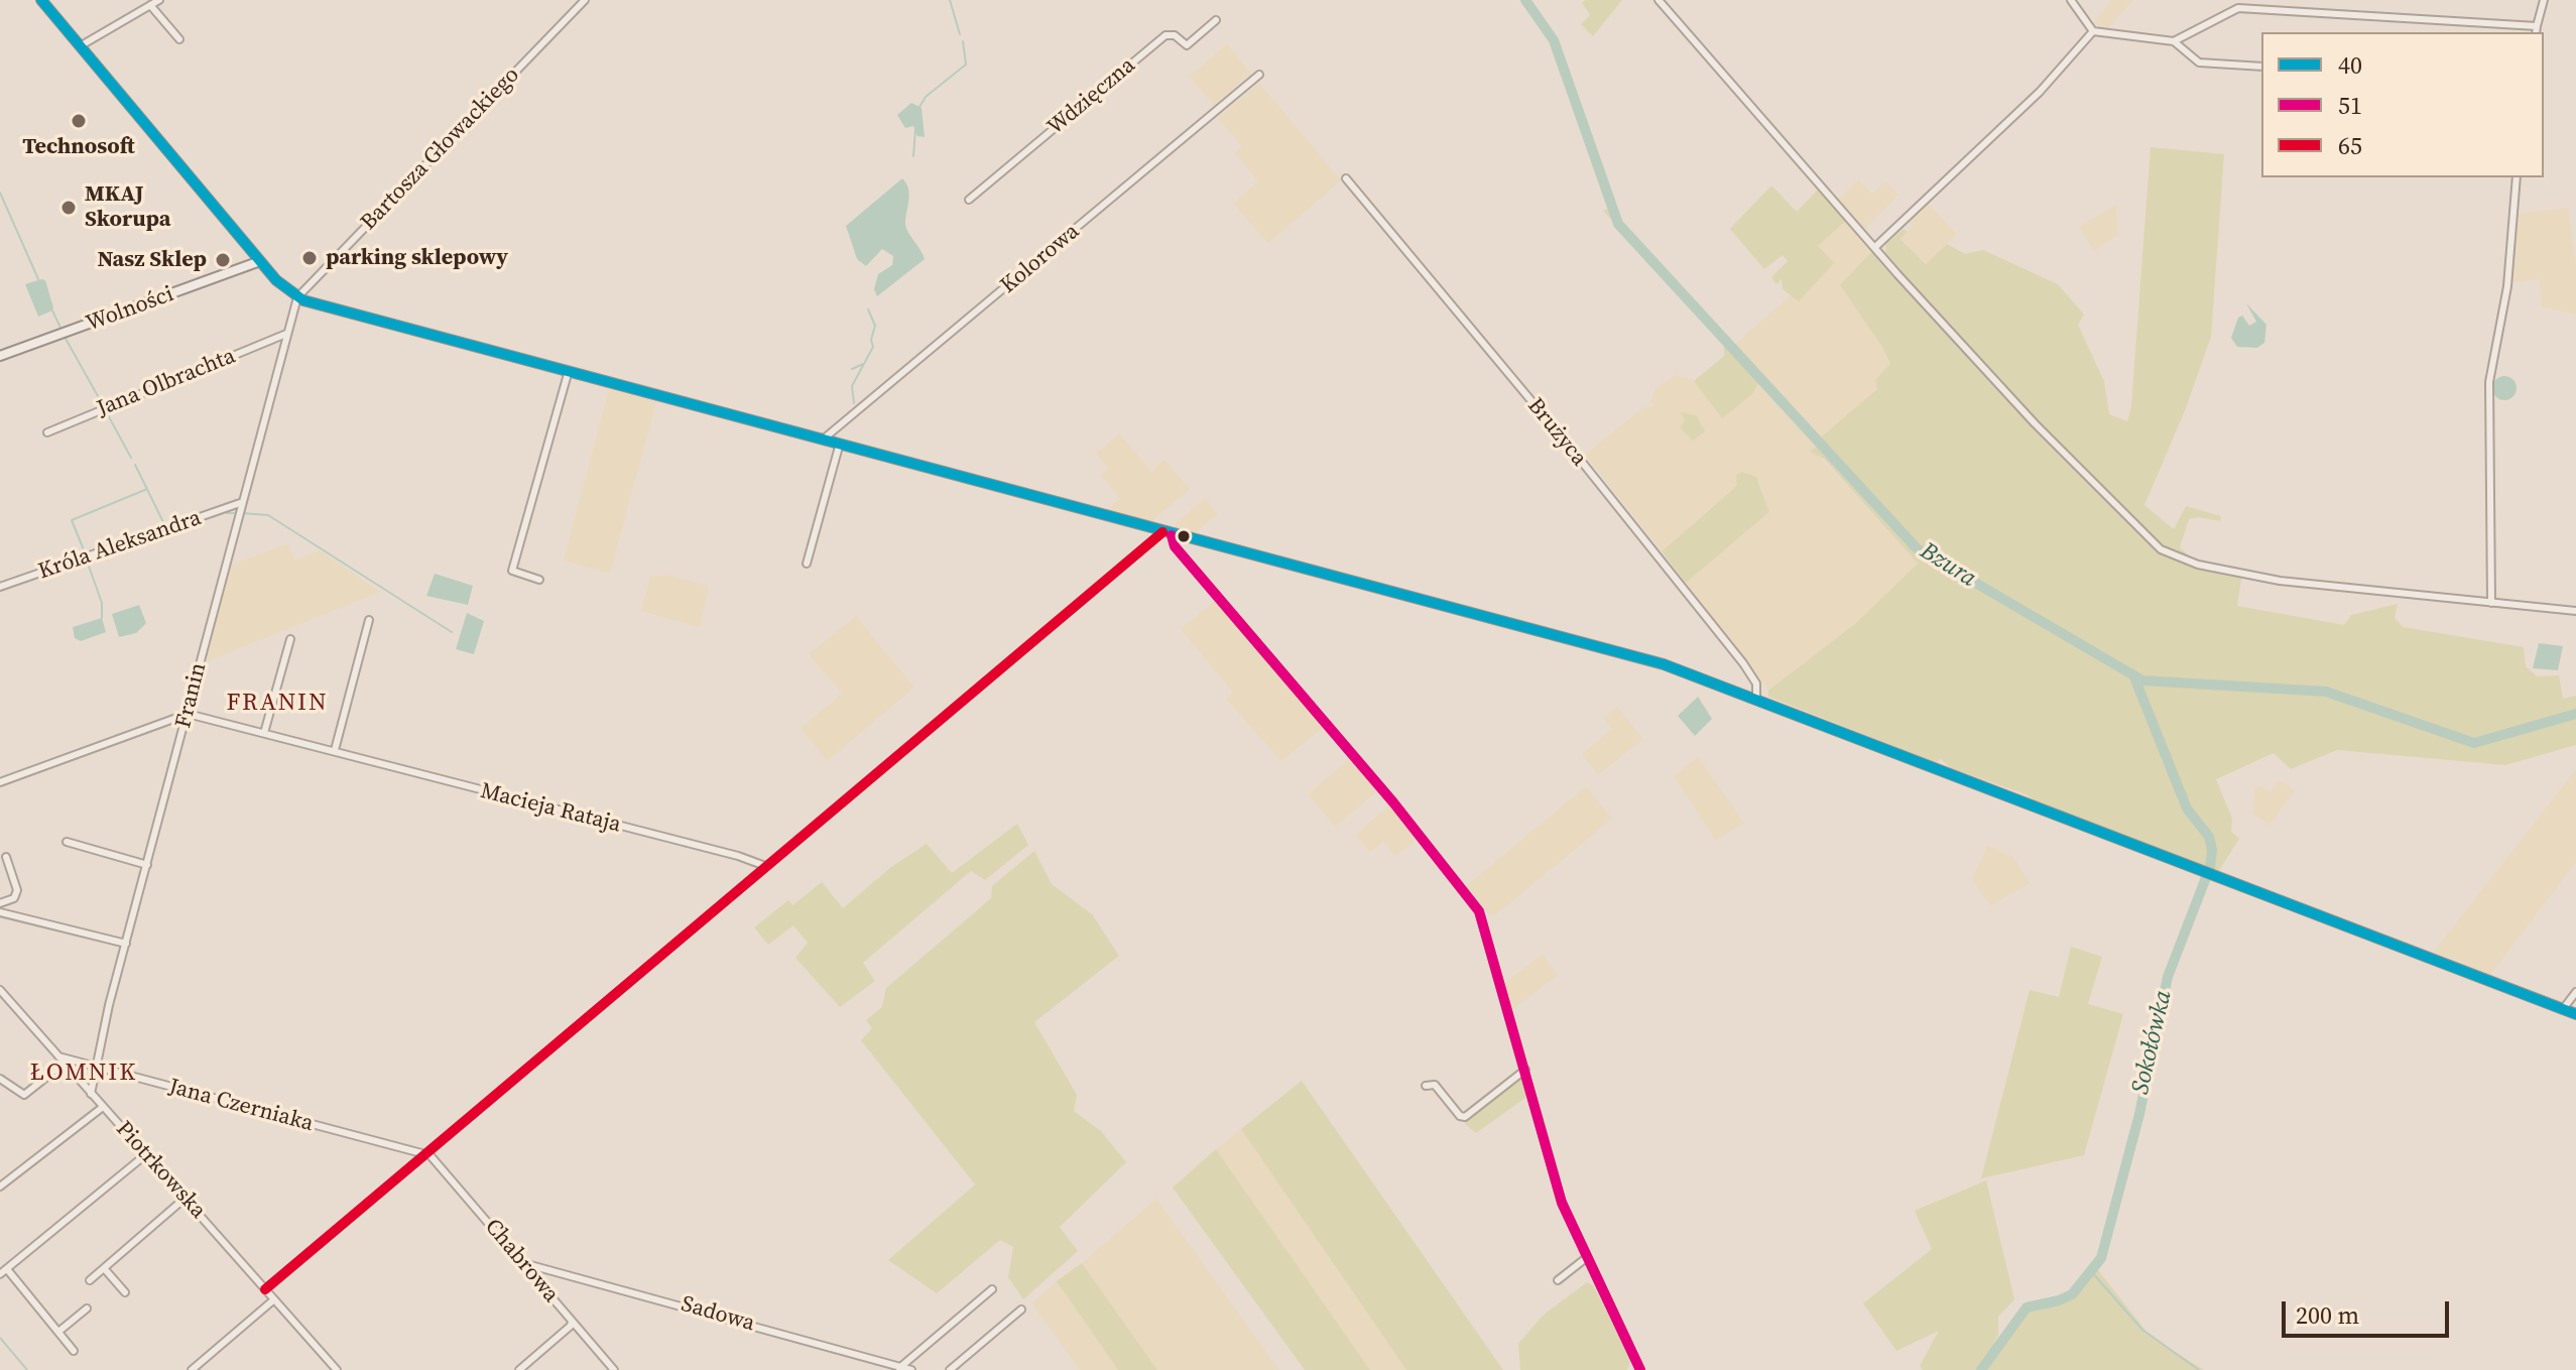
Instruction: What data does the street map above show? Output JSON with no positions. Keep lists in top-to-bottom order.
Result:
{
  "streets": {
    "main road": ["Wolności"],
    "street": [
      "Wdzięczna",
      "Bartosza Głowackiego",
      "Kolorowa",
      "Jana Olbrachta",
      "Brużyca",
      "Króla Aleksandra",
      "Franin",
      "Macieja Rataja",
      "Jana Czerniaka",
      "Piotrkowska",
      "Chabrowa",
      "Sadowa"
    ]
  },
  "crossings": [
    ["Bartosza Głowackiego", "Franin"],
    ["Jana Olbrachta", "Franin"],
    ["Króla Aleksandra", "Franin"],
    ["Franin", "Macieja Rataja"],
    ["Franin", "Jana Czerniaka"],
    ["Franin", "Piotrkowska"],
    ["Jana Czerniaka", "Piotrkowska"],
    ["Jana Czerniaka", "Chabrowa"],
    ["Chabrowa", "Sadowa"]
  ],
  "districts": ["FRANIN", "ŁOMNIK"],
  "water": ["Bzura", "Sokołówka"],
  "places": [
    "Technosoft",
    "MKAJ Skorupa",
    "parking sklepowy",
    "Nasz Sklep"
  ],
  "lines": ["transit line 40", "transit line 65", "transit line 51"],
  "legend": ["40", "51", "65"],
  "scale_bar": "200 m"
}
